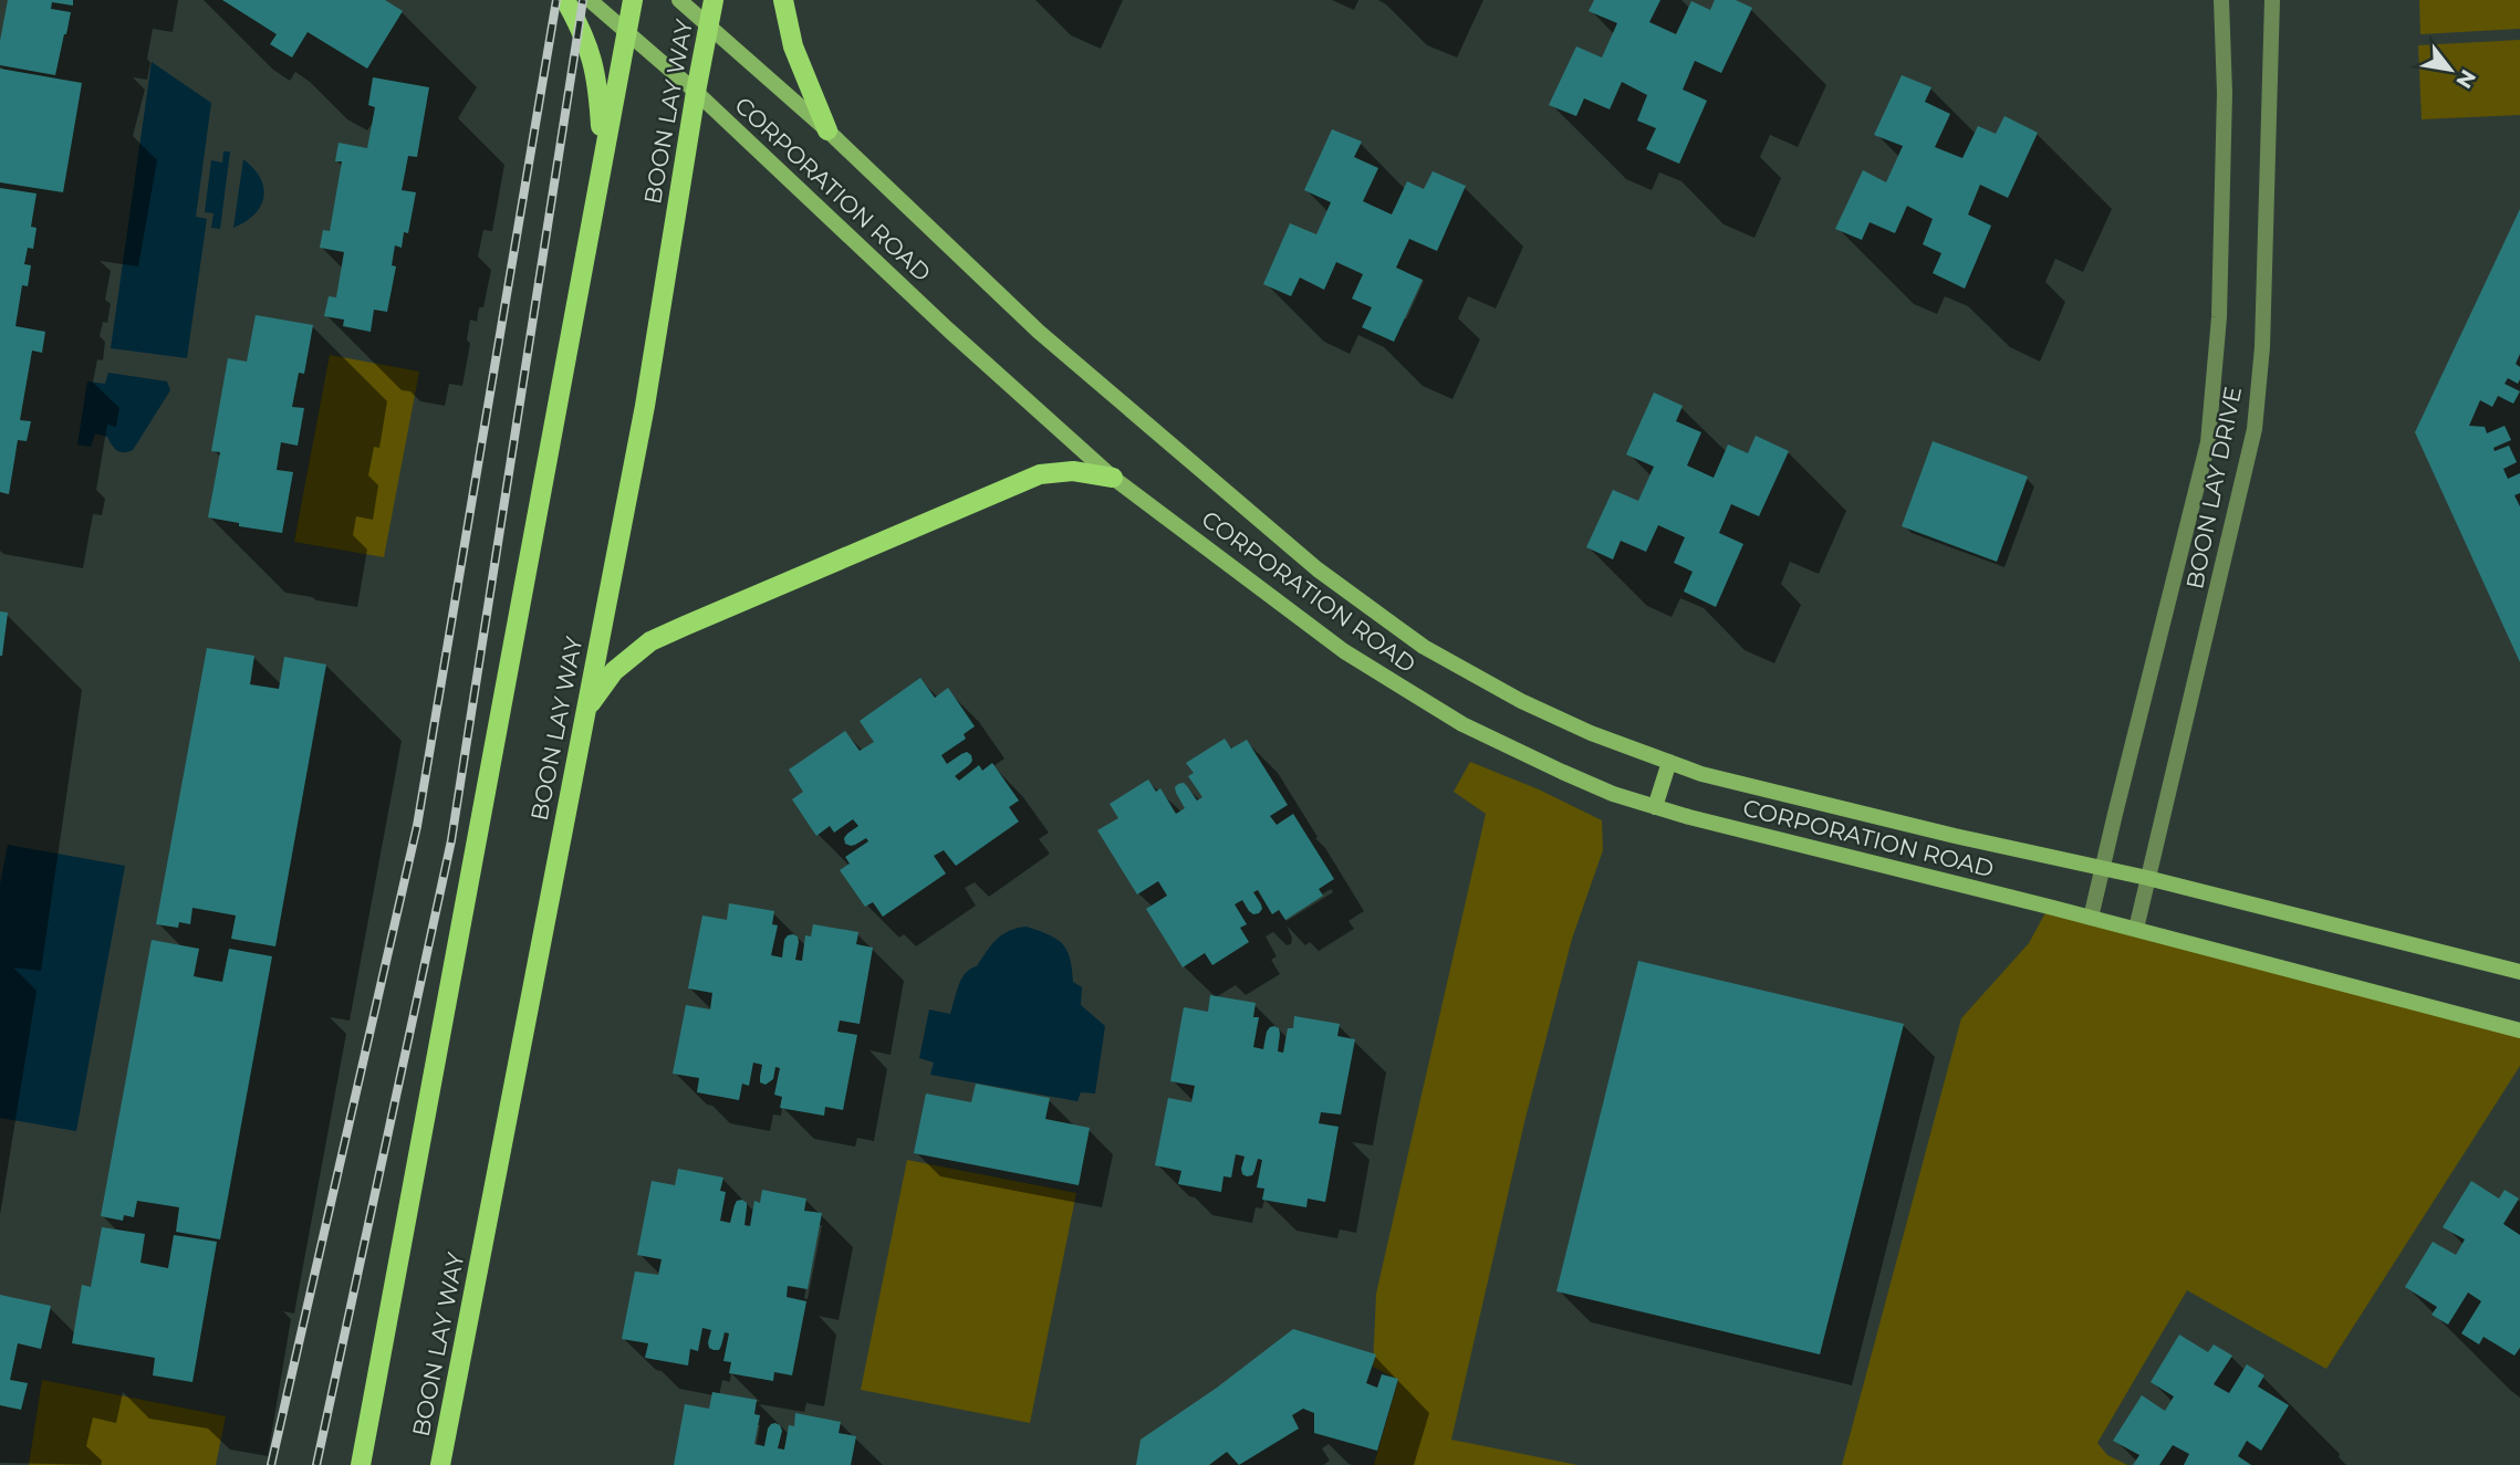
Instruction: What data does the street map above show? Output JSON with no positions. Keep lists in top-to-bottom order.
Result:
{
  "streets": {
    "main road": ["BOON LAY WAY", "CORPORATION ROAD"],
    "street": ["BOON LAY DRIVE"]
  },
  "crossings": [
    ["BOON LAY WAY", "CORPORATION ROAD"],
    ["CORPORATION ROAD", "BOON LAY DRIVE"]
  ],
  "north": "bottom right"
}
